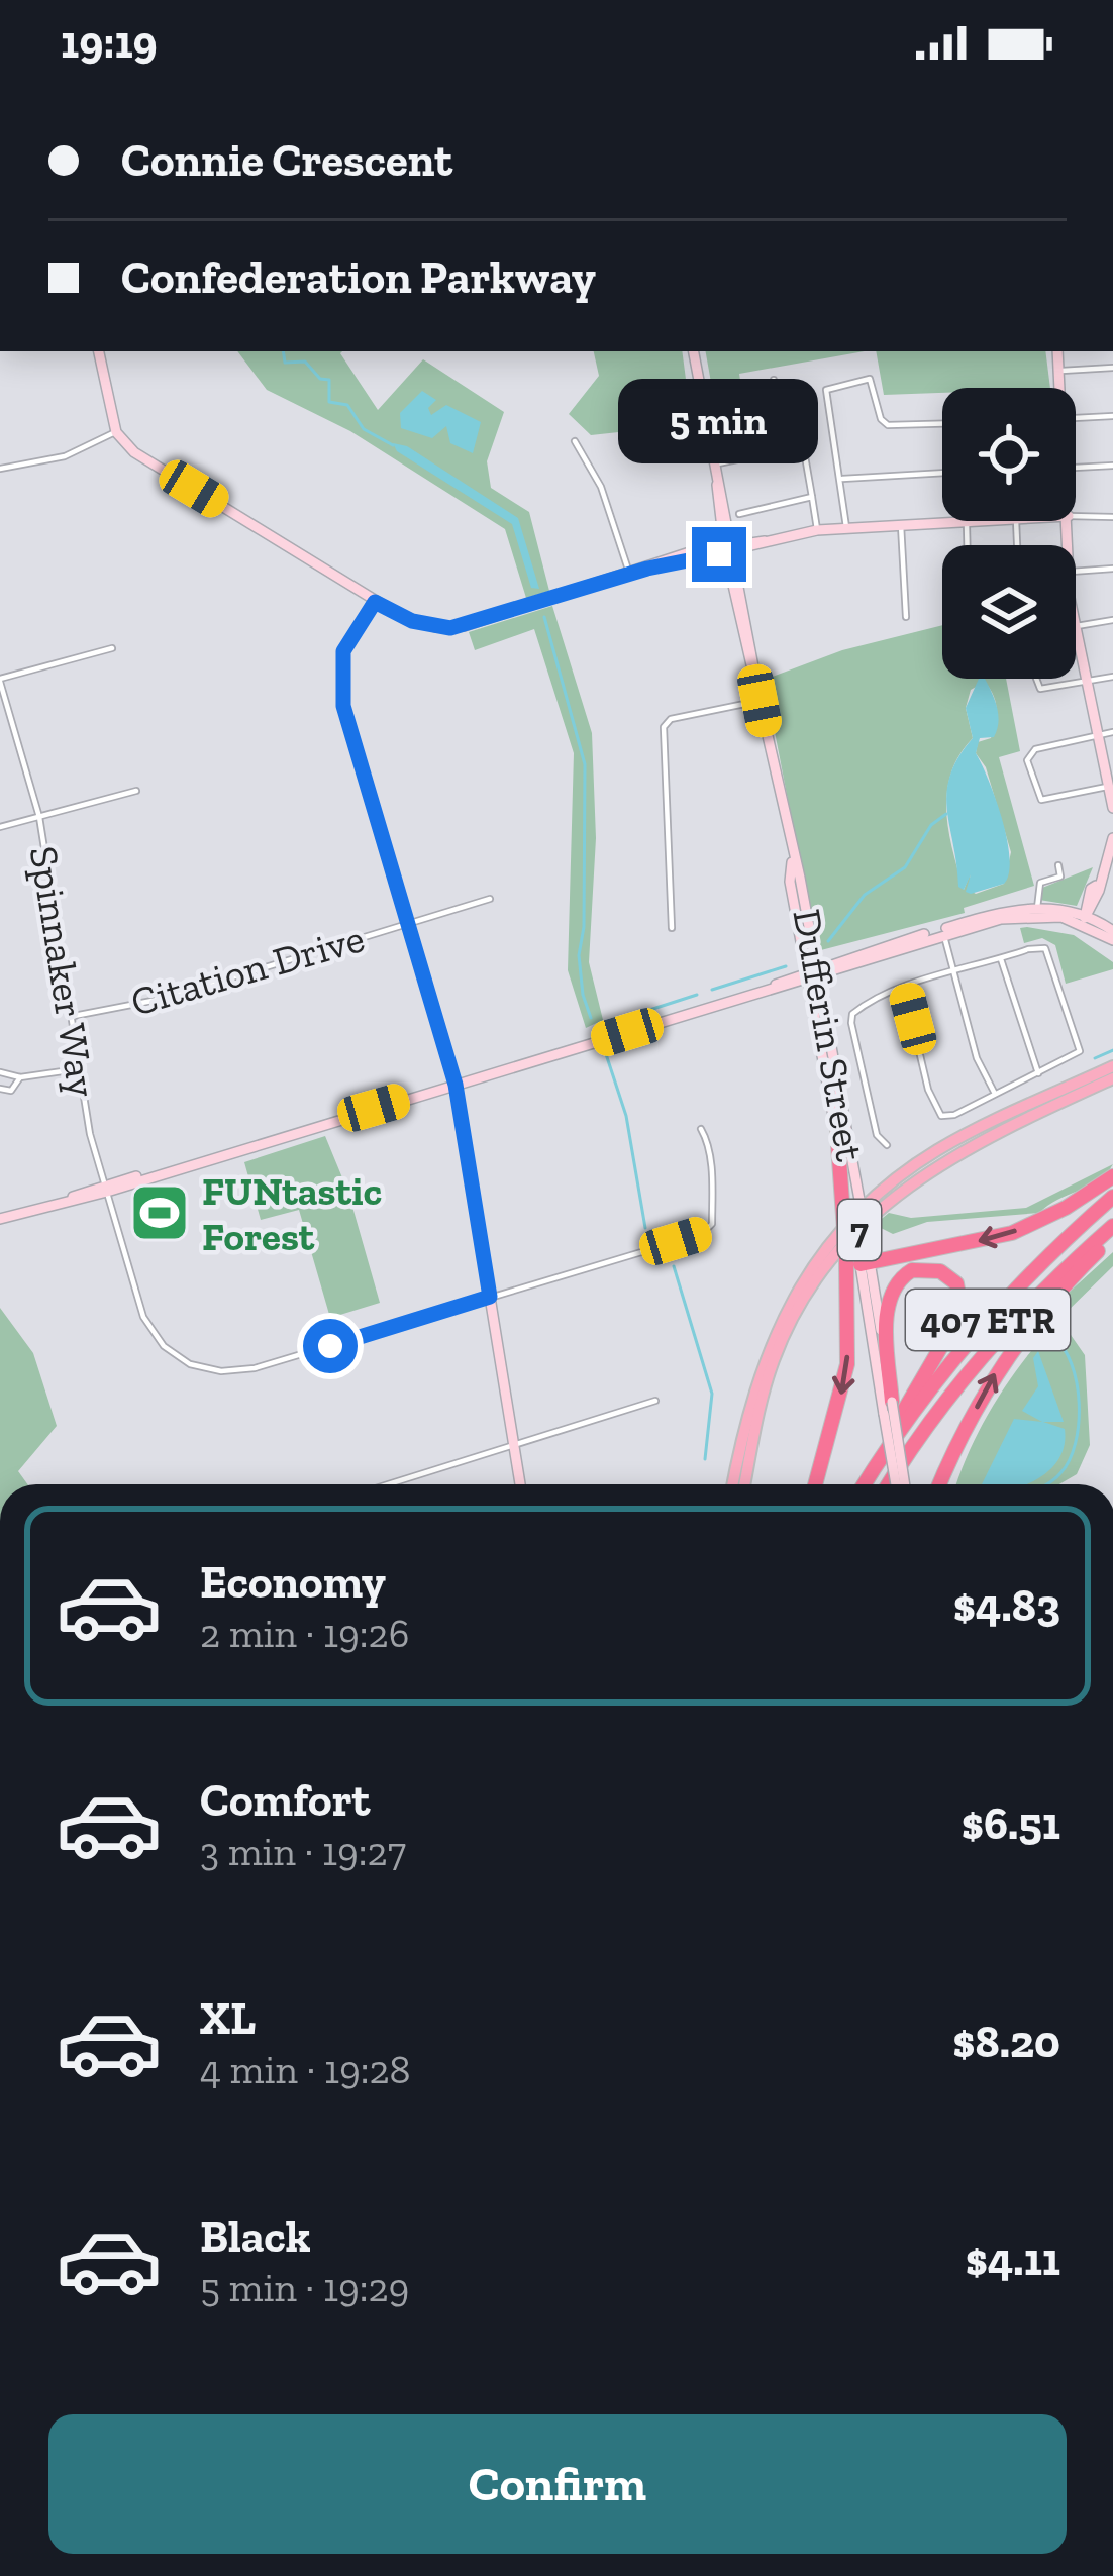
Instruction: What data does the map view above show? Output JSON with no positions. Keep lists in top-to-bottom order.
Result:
{
  "streets": {
    "highway": ["407 ETR"],
    "main road": ["7"],
    "street": ["Citation Drive", "Spinnaker Way", "Dufferin Street"]
  },
  "crossings": [
    ["Citation Drive", "Spinnaker Way"]
  ],
  "places": {
    "sports": ["FUNtastic Forest"]
  },
  "page": {
    "status": "19:19",
    "banner": ["Connie Crescent", "Confederation Parkway"],
    "bubble": "5 min",
    "list": [
      {
        "name": "Economy",
        "note": "2 min · 19:26",
        "value": "$4.83"
      },
      {
        "name": "Comfort",
        "note": "3 min · 19:27",
        "value": "$6.51"
      },
      {
        "name": "XL",
        "note": "4 min · 19:28",
        "value": "$8.20"
      },
      {
        "name": "Black",
        "note": "5 min · 19:29",
        "value": "$4.11"
      }
    ],
    "buttons": "Confirm"
  }
}
